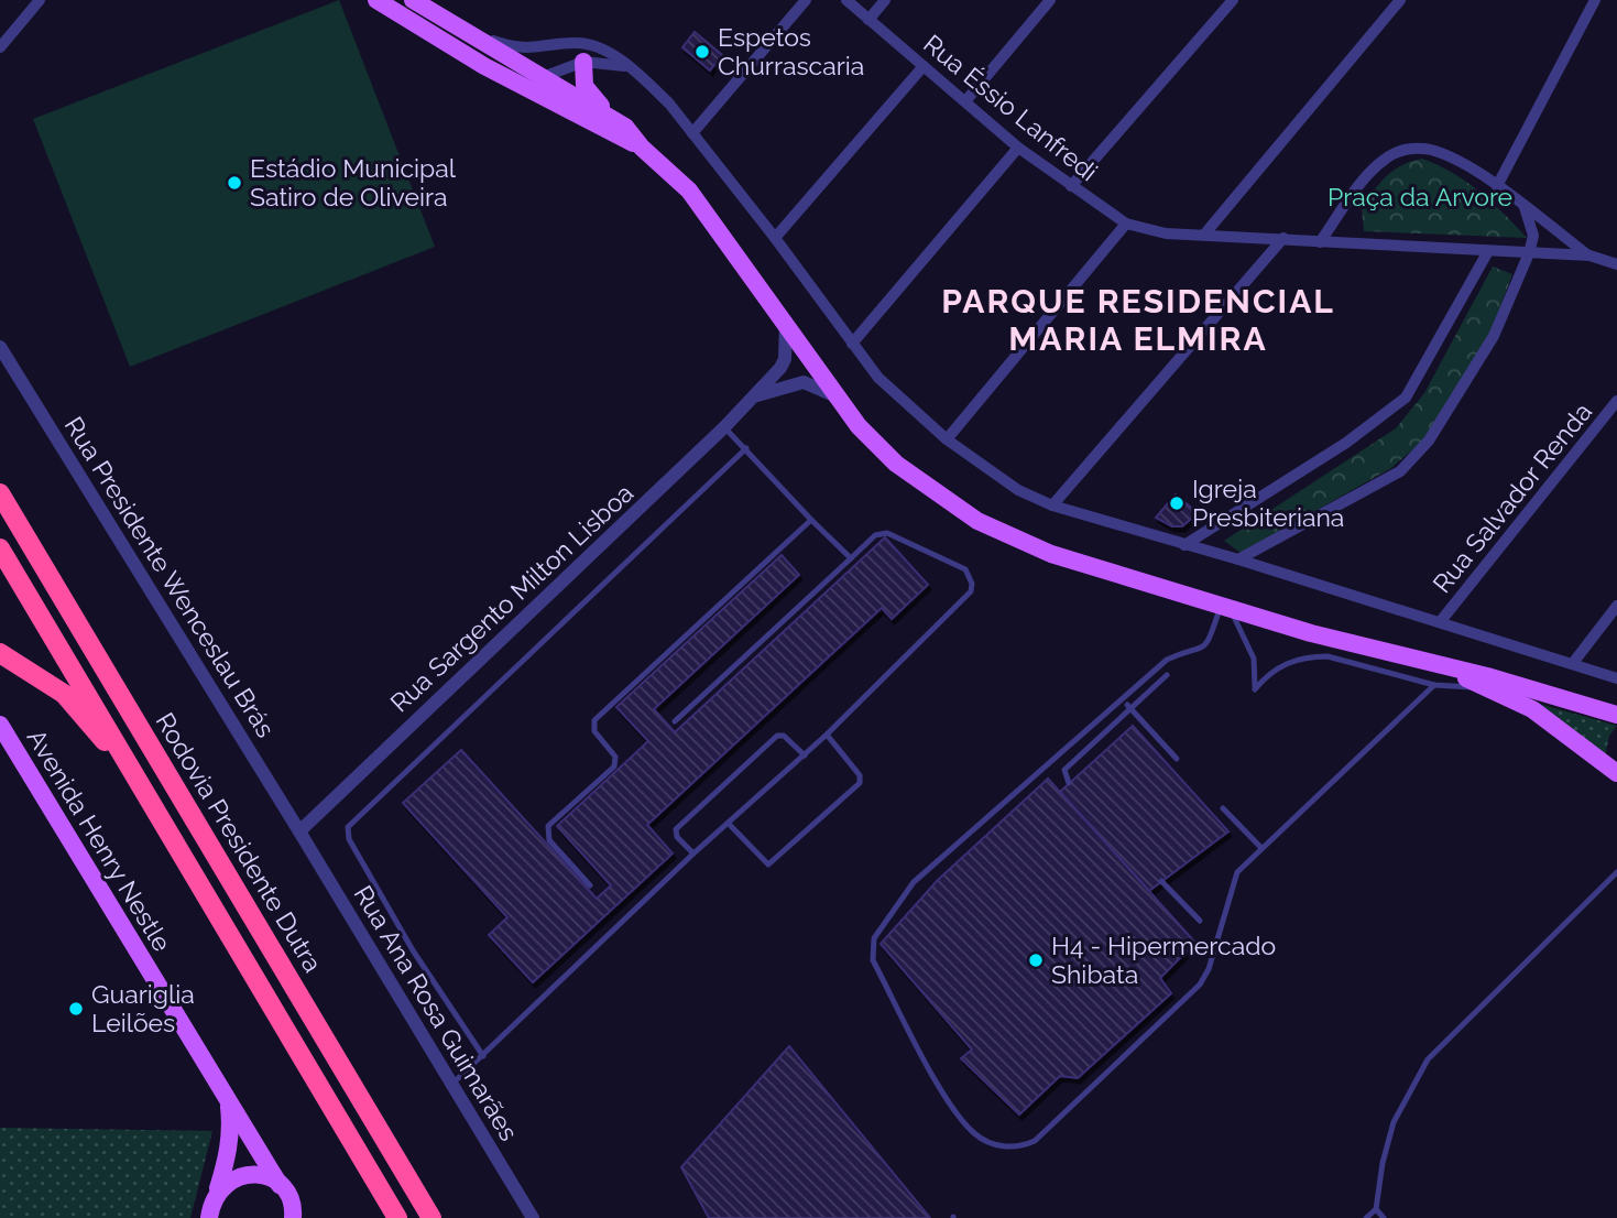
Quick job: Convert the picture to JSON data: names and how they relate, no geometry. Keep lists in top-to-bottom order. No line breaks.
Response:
{"streets":{"highway":["Rodovia Presidente Dutra"],"main road":["Avenida Henry Nestle"],"street":["Rua Éssio Lanfredi","Rua Salvador Renda","Rua Presidente Wenceslau Brás","Rua Sargento Milton Lisboa","Rua Ana Rosa Guimarães"]},"crossings":[["Rua Presidente Wenceslau Brás","Rua Sargento Milton Lisboa"],["Rua Presidente Wenceslau Brás","Rua Ana Rosa Guimarães"],["Rua Sargento Milton Lisboa","Rua Ana Rosa Guimarães"]],"districts":["PARQUE RESIDENCIAL MARIA ELMIRA"],"parks":["Praça da Arvore"],"places":["Espetos Churrascaria","Estádio Municipal Satiro de Oliveira","Igreja Presbiteriana","H4 - Hipermercado Shibata","Guariglia Leilões"]}
